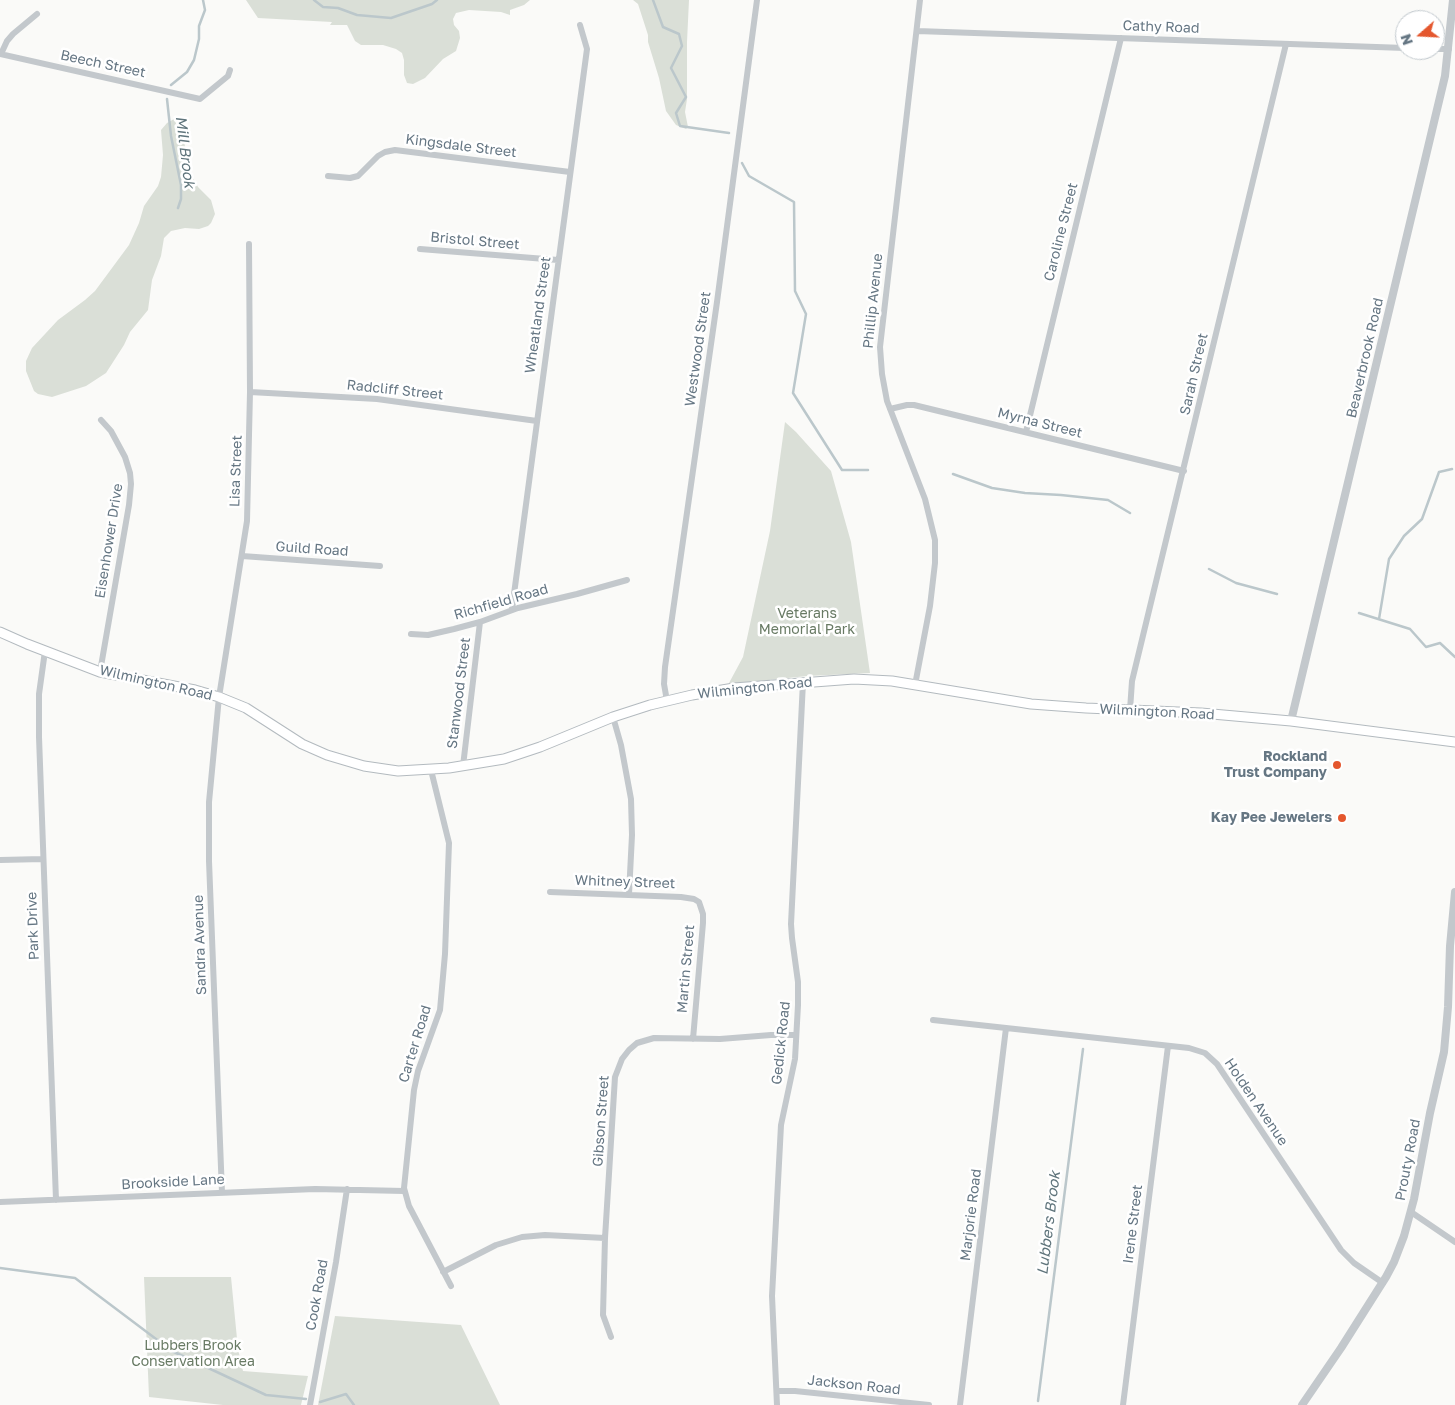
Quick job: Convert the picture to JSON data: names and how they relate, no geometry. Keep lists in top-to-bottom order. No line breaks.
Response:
{"streets":{"main road":["Wilmington Road"],"street":["Cathy Road","Beech Street","Kingsdale Street","Caroline Street","Bristol Street","Phillip Avenue","Wheatland Street","Westwood Street","Beaverbrook Road","Sarah Street","Radcliff Street","Myrna Street","Lisa Street","Eisenhower Drive","Guild Road","Richfield Road","Stanwood Street","Whitney Street","Park Drive","Sandra Avenue","Martin Street","Gedick Road","Carter Road","Holden Avenue","Gibson Street","Prouty Road","Brookside Lane","Marjorie Road","Irene Street","Cook Road","Jackson Road"]},"crossings":[["Cathy Road","Caroline Street"],["Cathy Road","Phillip Avenue"],["Cathy Road","Sarah Street"],["Kingsdale Street","Wheatland Street"],["Caroline Street","Myrna Street"],["Bristol Street","Wheatland Street"],["Phillip Avenue","Myrna Street"],["Phillip Avenue","Wilmington Road"],["Wheatland Street","Radcliff Street"],["Wheatland Street","Richfield Road"],["Westwood Street","Wilmington Road"],["Beaverbrook Road","Wilmington Road"],["Sarah Street","Myrna Street"],["Sarah Street","Wilmington Road"],["Radcliff Street","Lisa Street"],["Lisa Street","Guild Road"],["Lisa Street","Wilmington Road"],["Lisa Street","Sandra Avenue"],["Eisenhower Drive","Wilmington Road"],["Richfield Road","Stanwood Street"],["Wilmington Road","Stanwood Street"],["Wilmington Road","Park Drive"],["Wilmington Road","Sandra Avenue"],["Wilmington Road","Gedick Road"],["Wilmington Road","Carter Road"],["Whitney Street","Martin Street"],["Park Drive","Brookside Lane"],["Sandra Avenue","Brookside Lane"],["Martin Street","Gibson Street"],["Gedick Road","Gibson Street"],["Gedick Road","Jackson Road"],["Carter Road","Brookside Lane"],["Holden Avenue","Prouty Road"],["Holden Avenue","Marjorie Road"],["Holden Avenue","Irene Street"],["Brookside Lane","Cook Road"]],"water":["Mill Brook","Lubbers Brook"],"parks":["Veterans Memorial Park","Lubbers Brook Conservation Area"],"places":["Rockland Trust Company","Kay Pee Jewelers"],"north":"left"}
